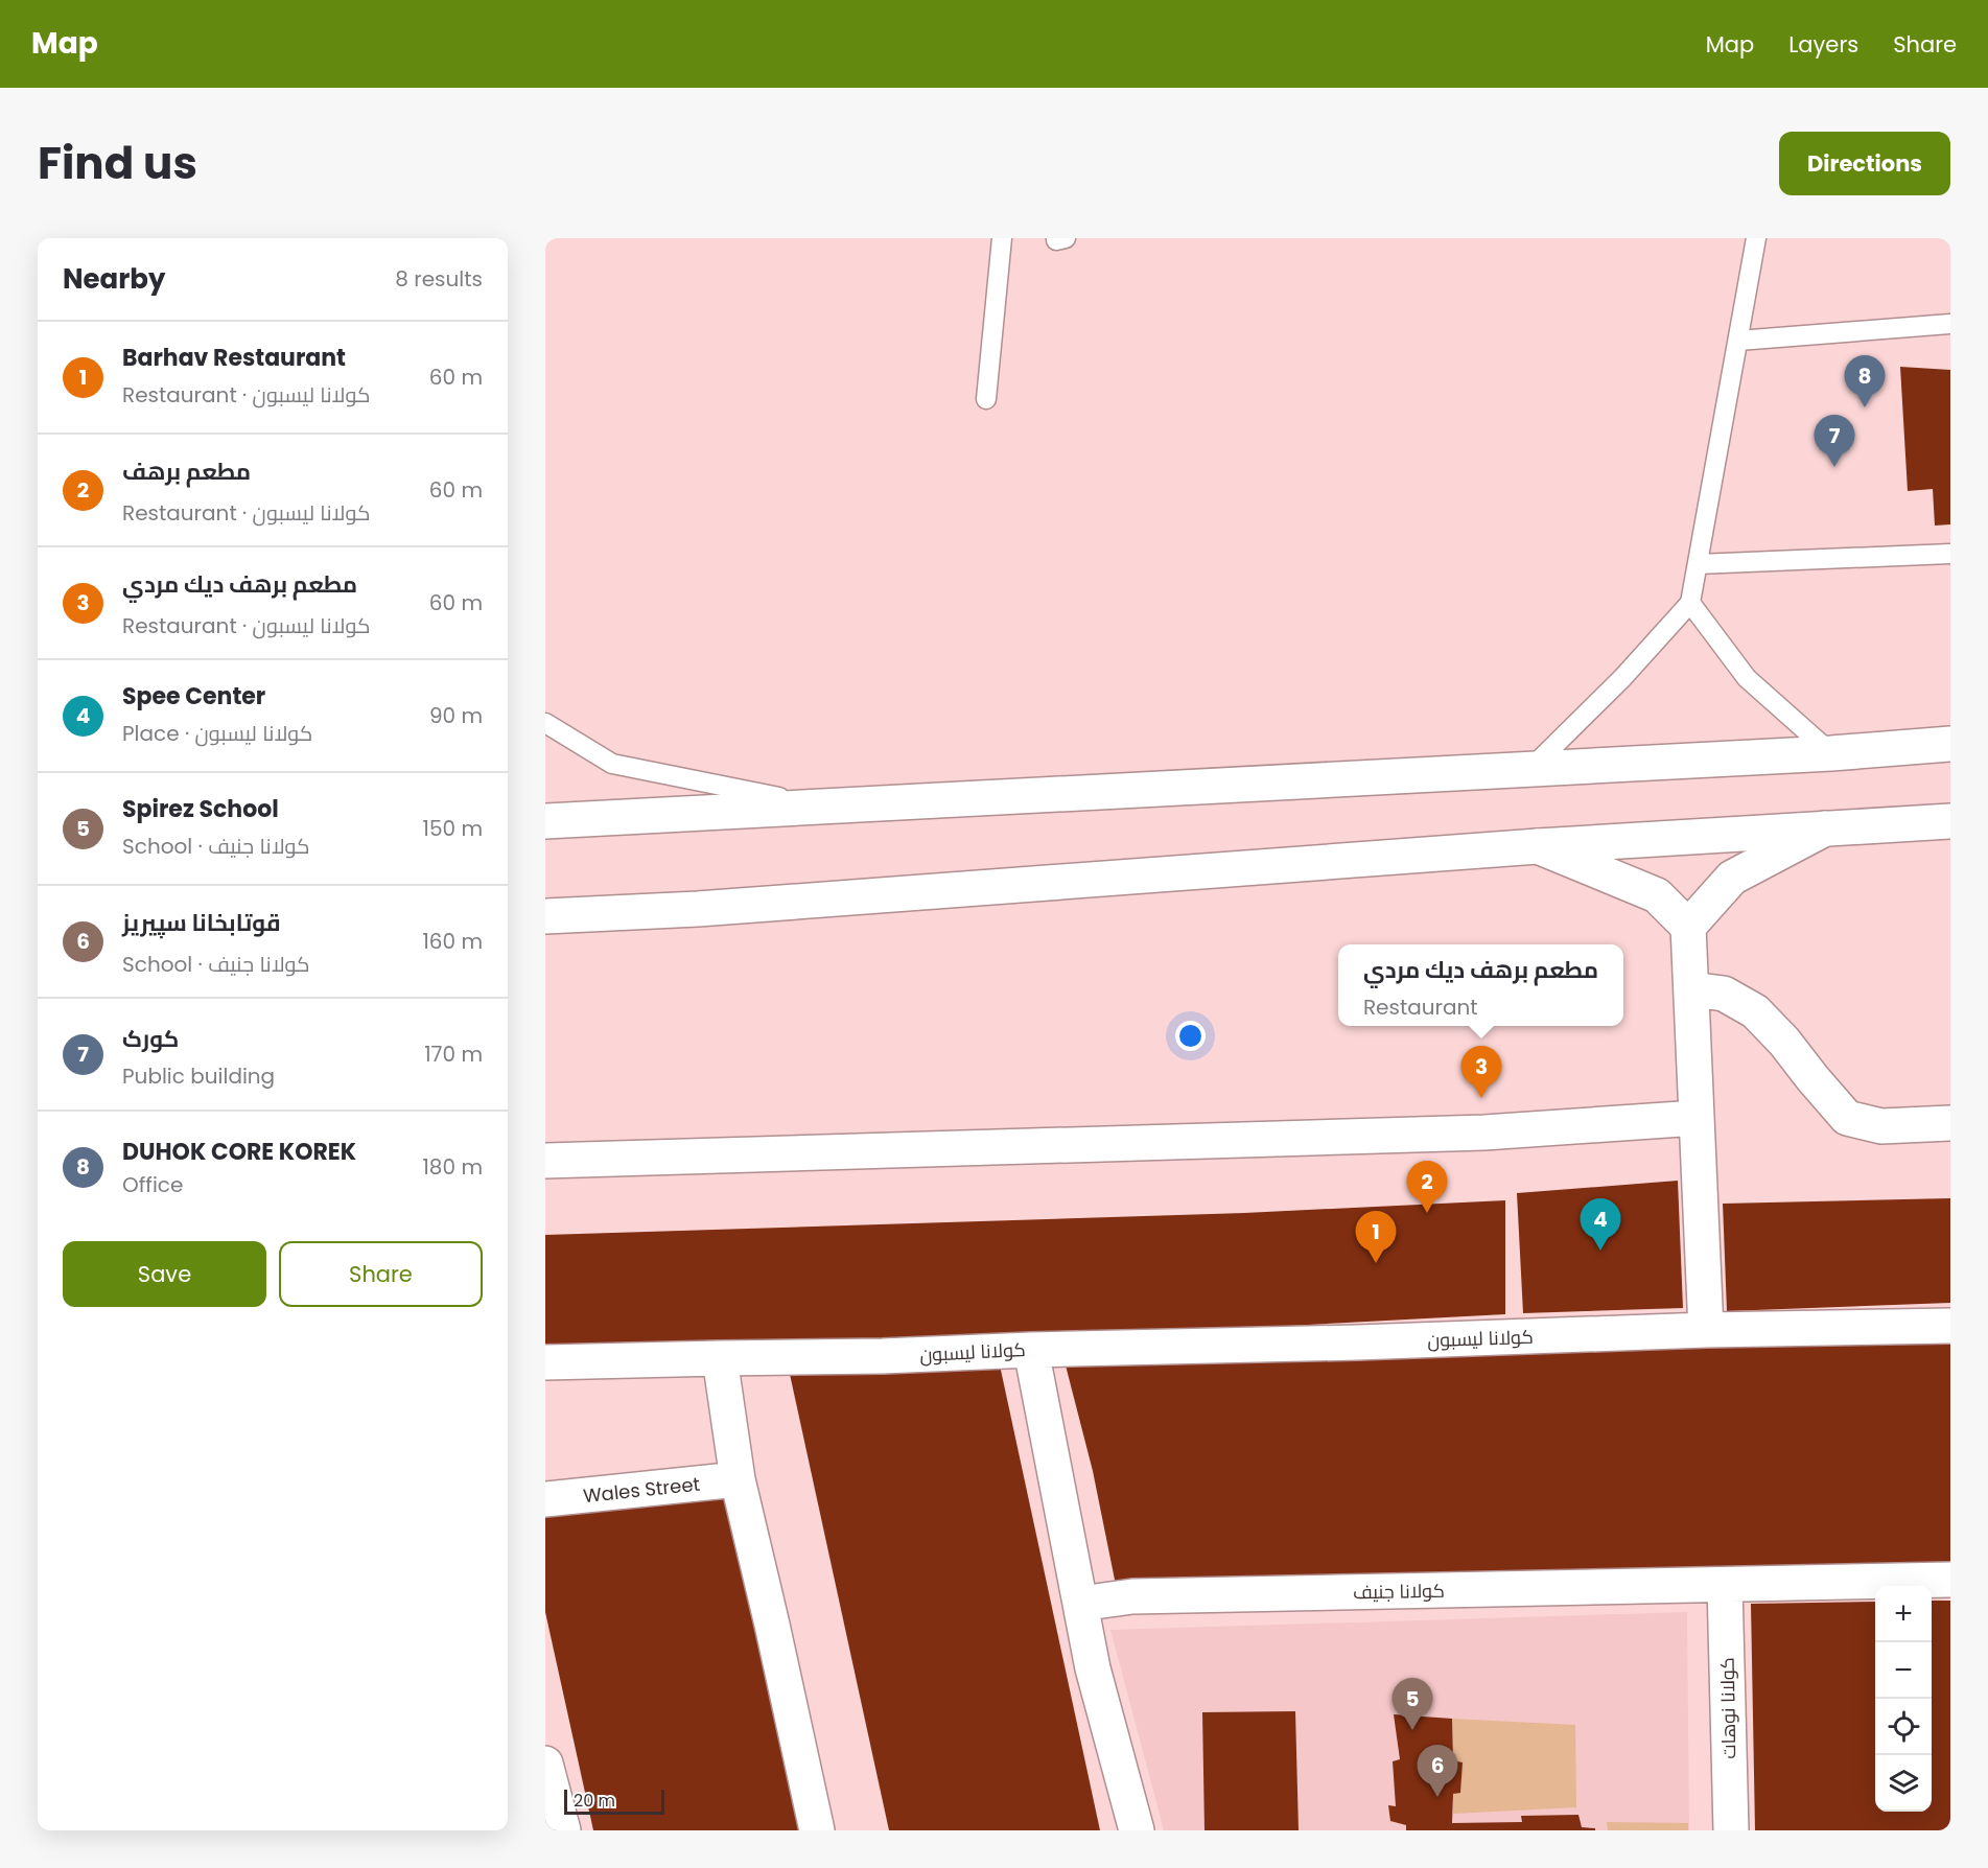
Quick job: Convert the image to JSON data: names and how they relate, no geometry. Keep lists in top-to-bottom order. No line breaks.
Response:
{"streets":{"main road":["كولانا ليسبون","Wales Street","كولانا جنيف","كولانا نوهات"]},"crossings":[["كولانا جنيف","كولانا نوهات"]],"scale_bar":"20 m","page":{"header":"Map","nav":["Map","Layers","Share"],"title":"Find us","buttons":["Directions",["Save","Share"]],"heading":["Nearby","8 results"],"list":[{"mark":"1","name":"Barhav Restaurant","note":"Restaurant · كولانا ليسبون","value":"60 m"},{"mark":"2","name":"مطعم برهف","note":"Restaurant · كولانا ليسبون","value":"60 m"},{"mark":"3","name":"مطعم برهف ديك مردي","note":"Restaurant · كولانا ليسبون","value":"60 m"},{"mark":"4","name":"Spee Center","note":"Place · كولانا ليسبون","value":"90 m"},{"mark":"5","name":"Spirez School","note":"School · كولانا جنيف","value":"150 m"},{"mark":"6","name":"قوتابخانا سپيريز","note":"School · كولانا جنيف","value":"160 m"},{"mark":"7","name":"کورک","note":"Public building","value":"170 m"},{"mark":"8","name":"DUHOK CORE KOREK","note":"Office","value":"180 m"}],"pins":["8","7","3","2","4","1","5","6"],"popup":["مطعم برهف ديك مردي","Restaurant"],"map_buttons":["+","−"],"scale":"20 m"}}
